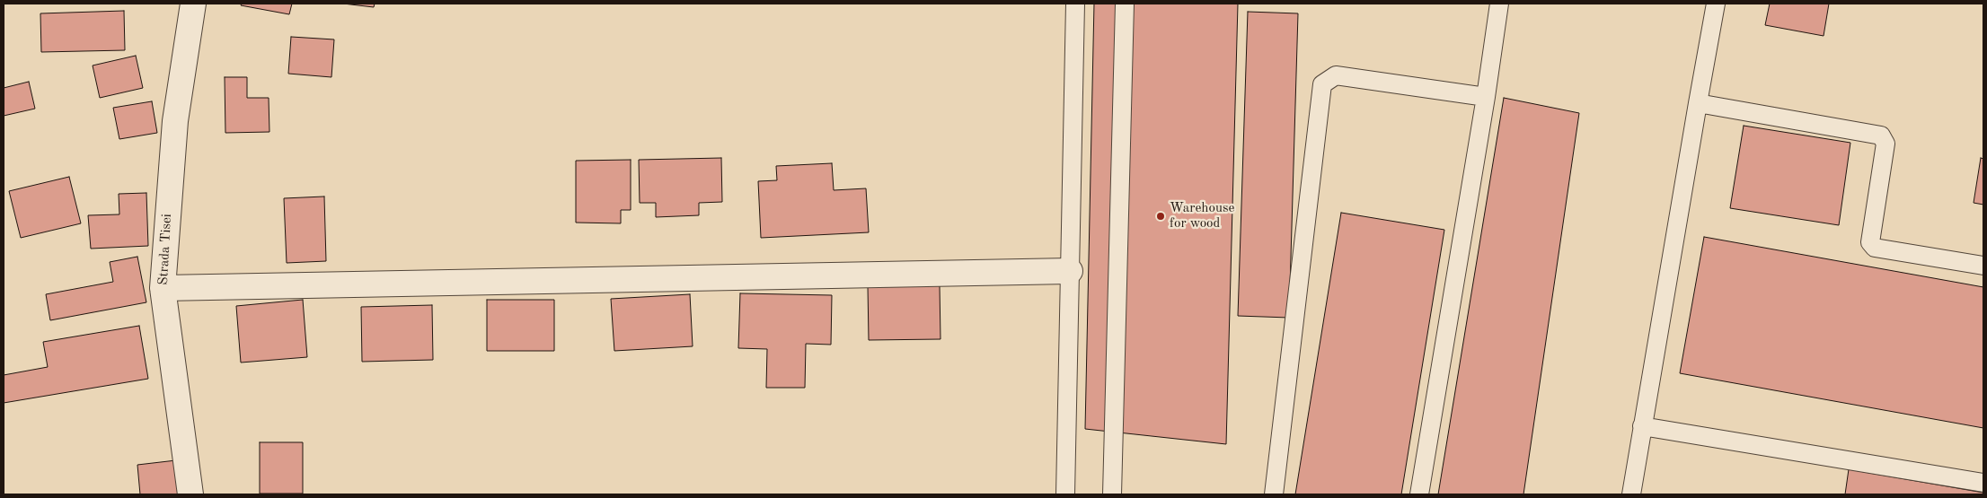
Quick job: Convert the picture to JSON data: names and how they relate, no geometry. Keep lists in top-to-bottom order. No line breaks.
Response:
{"streets":{"street":["Strada Tisei"]},"places":["Warehouse for wood"]}
